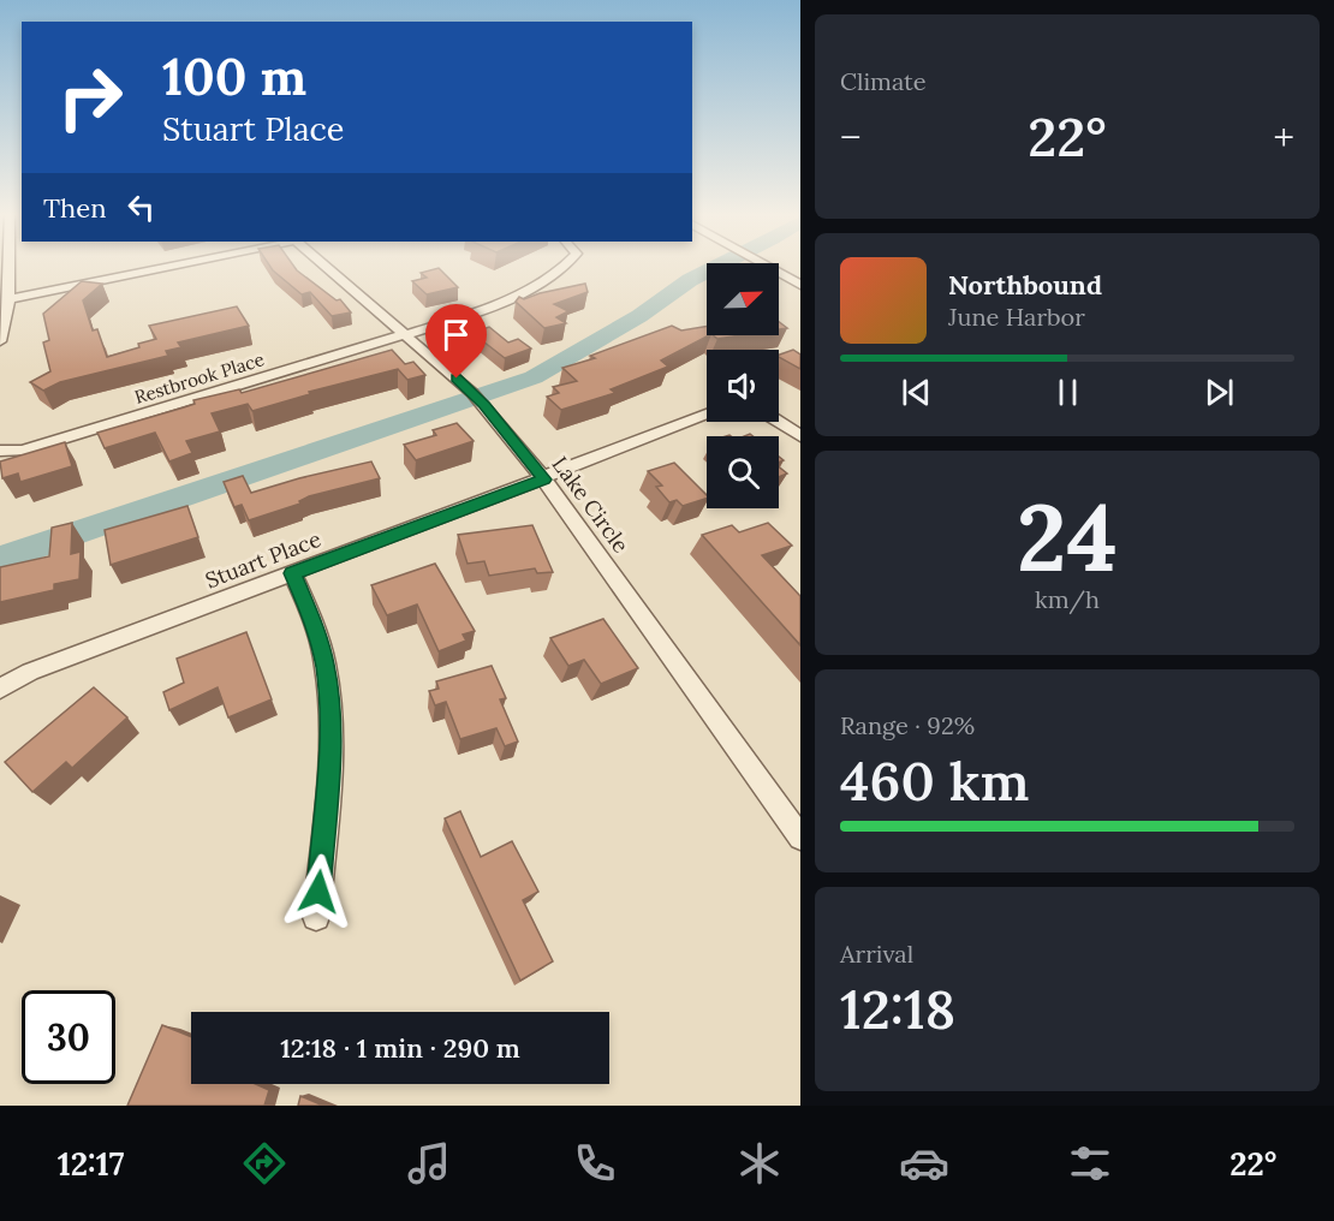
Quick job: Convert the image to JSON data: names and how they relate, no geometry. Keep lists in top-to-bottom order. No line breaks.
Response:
{"streets":{"street":["Restbrook Place","Lake Circle","Stuart Place"]},"crossings":[["Restbrook Place","Lake Circle"],["Lake Circle","Stuart Place"]],"north":"top right","page":{"tile":["Climate",["24","km/h"],["Range · 92%","460 km"],["Arrival","12:18"]],"turn":["100 m","Stuart Place"],"heat":["−","22°","+"],"then":"Then","song":["Northbound","June Harbor"],"limit":"30","trip":"12:18 · 1 min · 290 m","tabs":["12:17","22°"]}}
